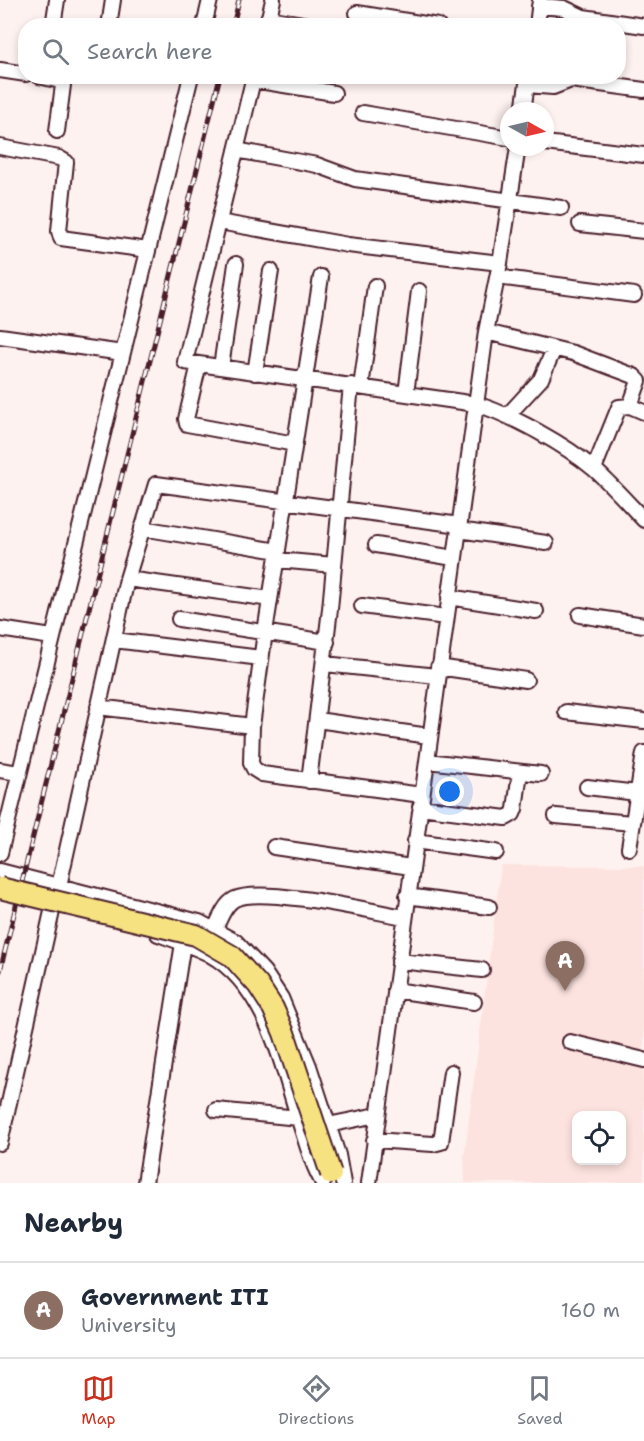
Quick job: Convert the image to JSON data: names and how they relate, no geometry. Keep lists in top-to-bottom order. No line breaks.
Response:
{"north":"right","page":{"search":"Search here","pins":"A","heading":"Nearby","list":[{"mark":"A","name":"Government ITI","note":"University","value":"160 m"}],"nav":["Map","Directions","Saved"]}}
